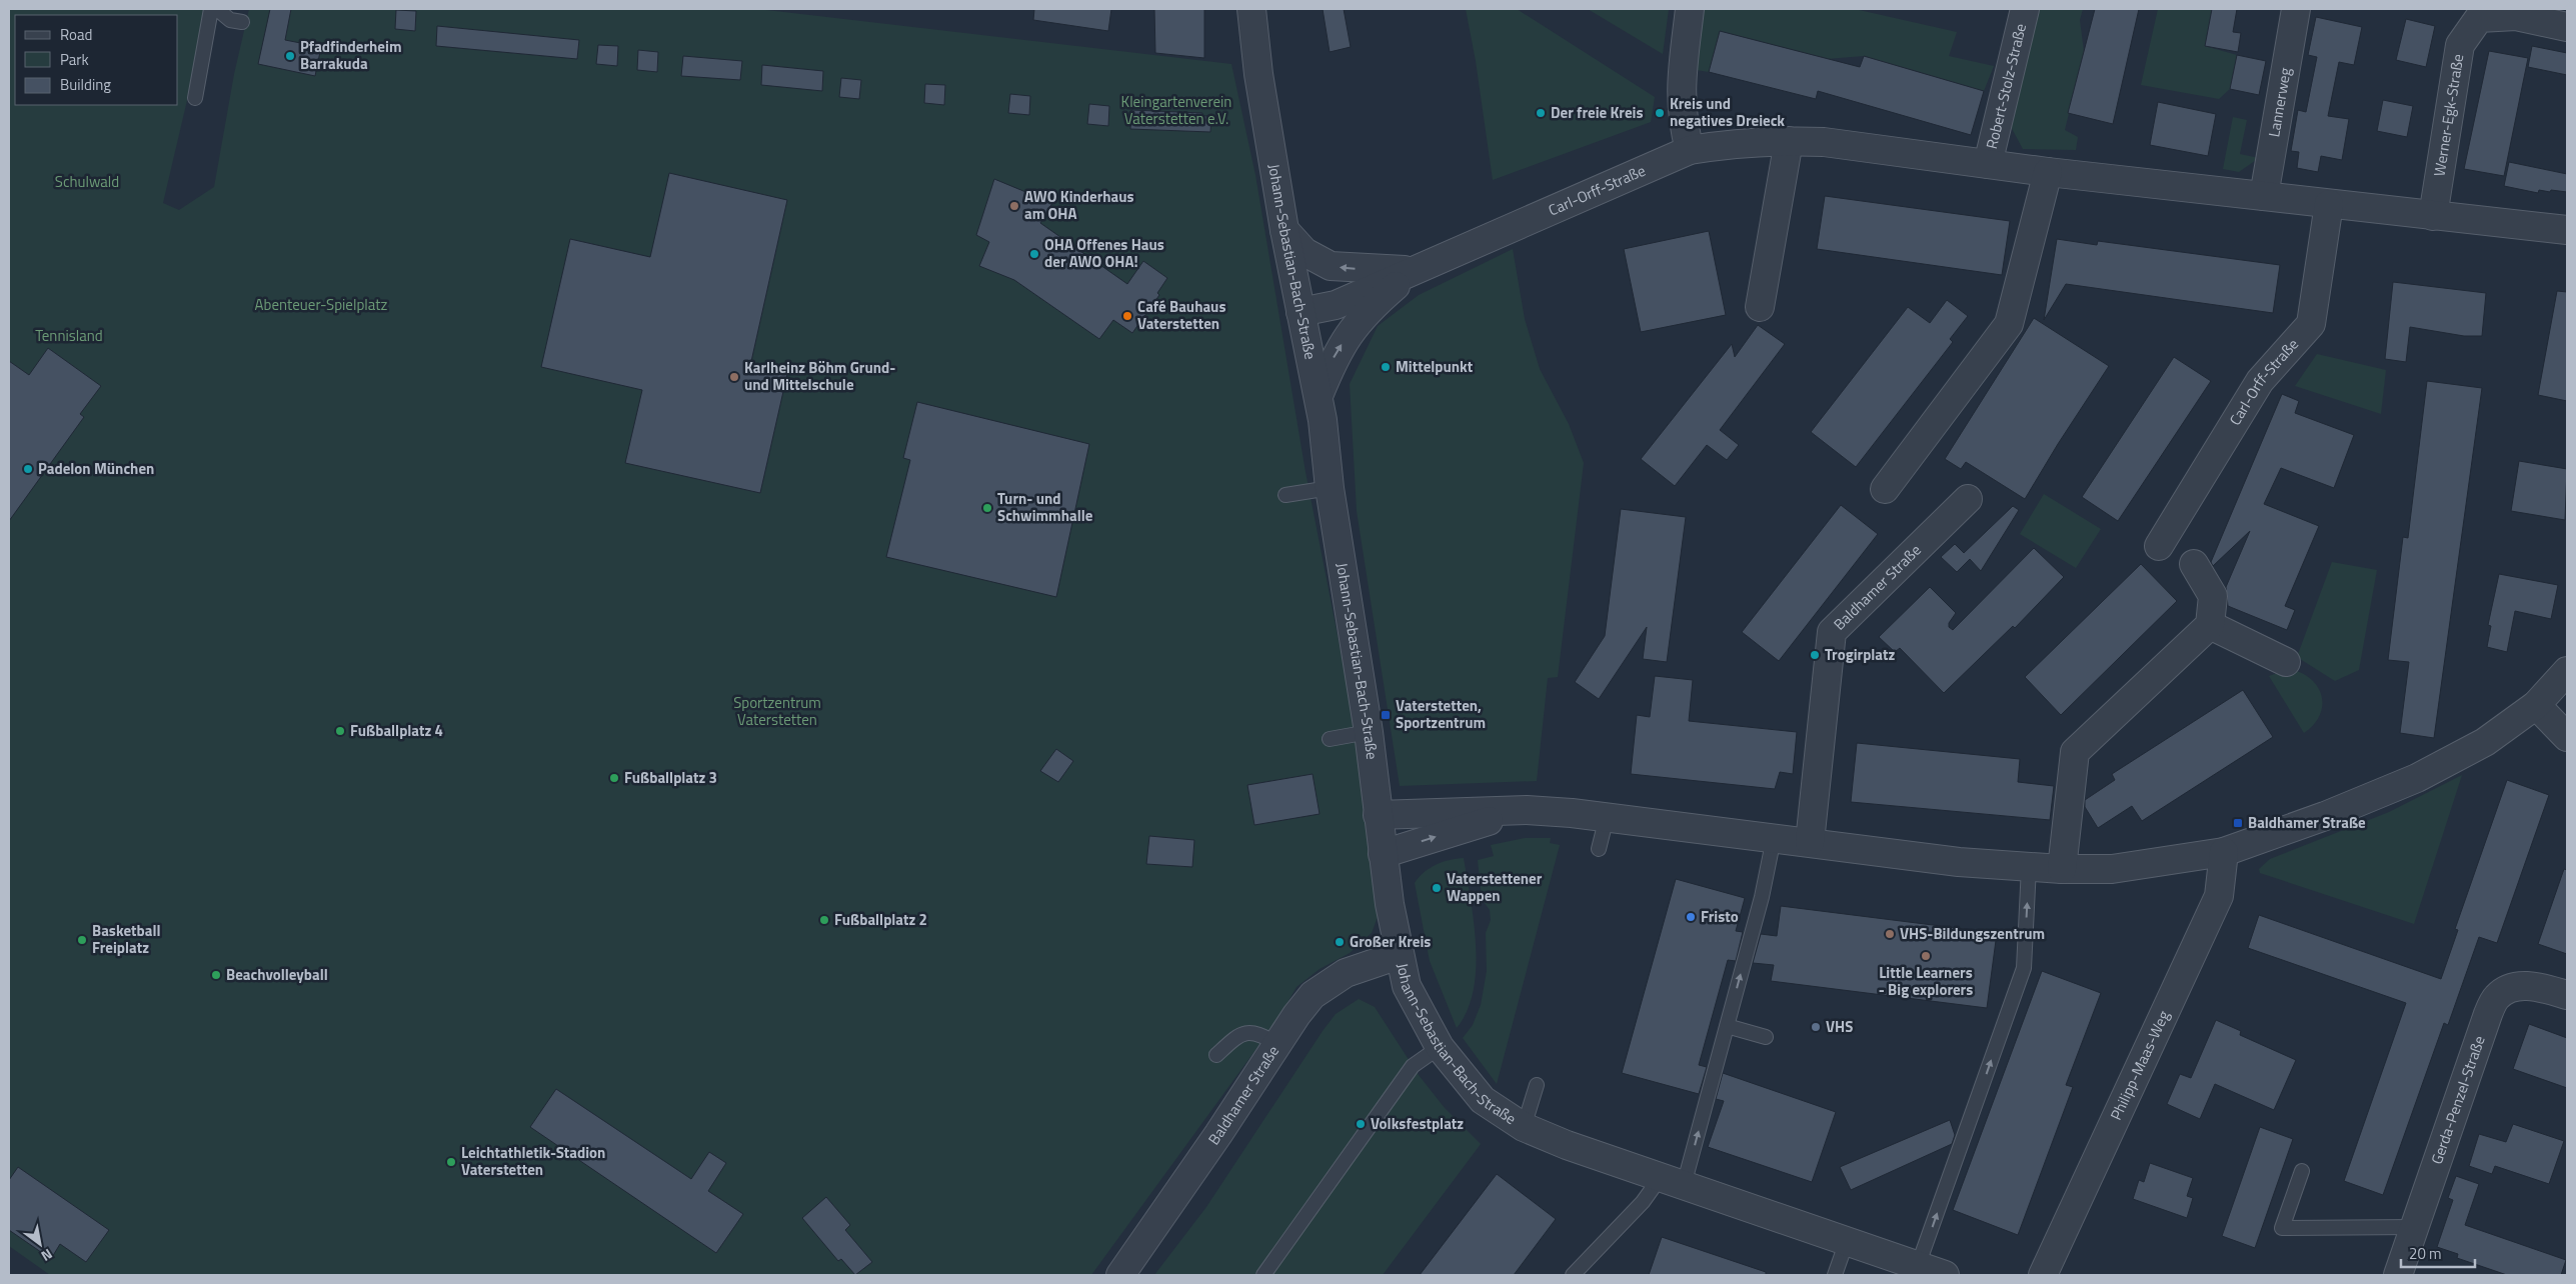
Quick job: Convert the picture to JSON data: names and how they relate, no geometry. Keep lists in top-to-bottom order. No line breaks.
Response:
{"streets":{"street":["Robert-Stolz-Straße","Lannerweg","Werner-Egk-Straße","Carl-Orff-Straße","Johann-Sebastian-Bach-Straße","Baldhamer Straße","Philipp-Maas-Weg","Gerda-Penzel-Straße"]},"crossings":[["Robert-Stolz-Straße","Carl-Orff-Straße"],["Lannerweg","Carl-Orff-Straße"],["Werner-Egk-Straße","Carl-Orff-Straße"],["Carl-Orff-Straße","Johann-Sebastian-Bach-Straße"],["Johann-Sebastian-Bach-Straße","Baldhamer Straße"]],"parks":["Kleingartenverein Vaterstetten e.V.","Schulwald","Abenteuer-Spielplatz","Tennisland","Sportzentrum Vaterstetten"],"places":{"other":["Pfadfinderheim Barrakuda","Der freie Kreis","Kreis und negatives Dreieck","AWO Kinderhaus am OHA","OHA Offenes Haus der AWO OHA!","Café Bauhaus Vaterstetten","Mittelpunkt","Karlheinz Böhm Grund- und Mittelschule","Padelon München","Turn- und Schwimmhalle","Trogirplatz","Fußballplatz 4","Fußballplatz 3","Vaterstettener Wappen","Fristo","Fußballplatz 2","VHS-Bildungszentrum","Basketball Freiplatz","Großer Kreis","Little Learners - Big explorers","Beachvolleyball","VHS","Volksfestplatz","Leichtathletik-Stadion Vaterstetten"],"transit":["Vaterstetten, Sportzentrum","Baldhamer Straße"]},"legend":["Road","Park","Building"],"scale_bar":"20 m","north":"bottom right"}
